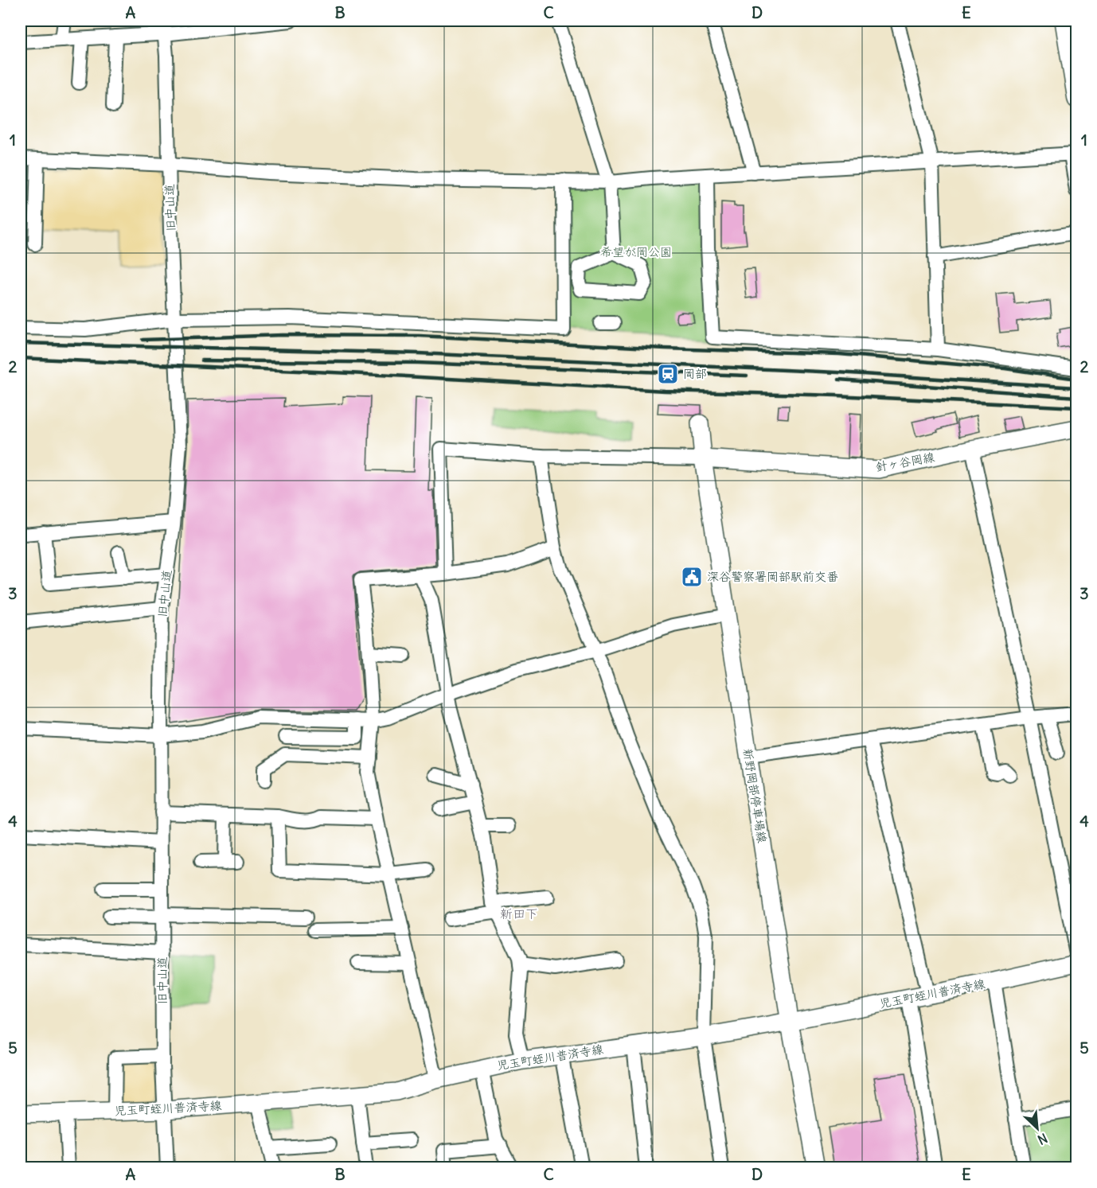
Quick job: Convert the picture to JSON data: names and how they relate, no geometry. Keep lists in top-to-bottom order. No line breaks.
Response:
{"streets":{"main road":["針ヶ谷岡線","新野岡部停車場線","児玉町蛭川普済寺線"],"street":["旧中山道"]},"crossings":[["旧中山道","児玉町蛭川普済寺線"],["針ヶ谷岡線","新野岡部停車場線"],["新野岡部停車場線","児玉町蛭川普済寺線"]],"districts":["新田下"],"parks":["希望が岡公園"],"places":{"station":["岡部"],"public building":["深谷警察署岡部駅前交番"]},"north":"bottom right","grid":{"columns":["A","B","C","D","E"],"rows":["1","2","3","4","5"]}}
